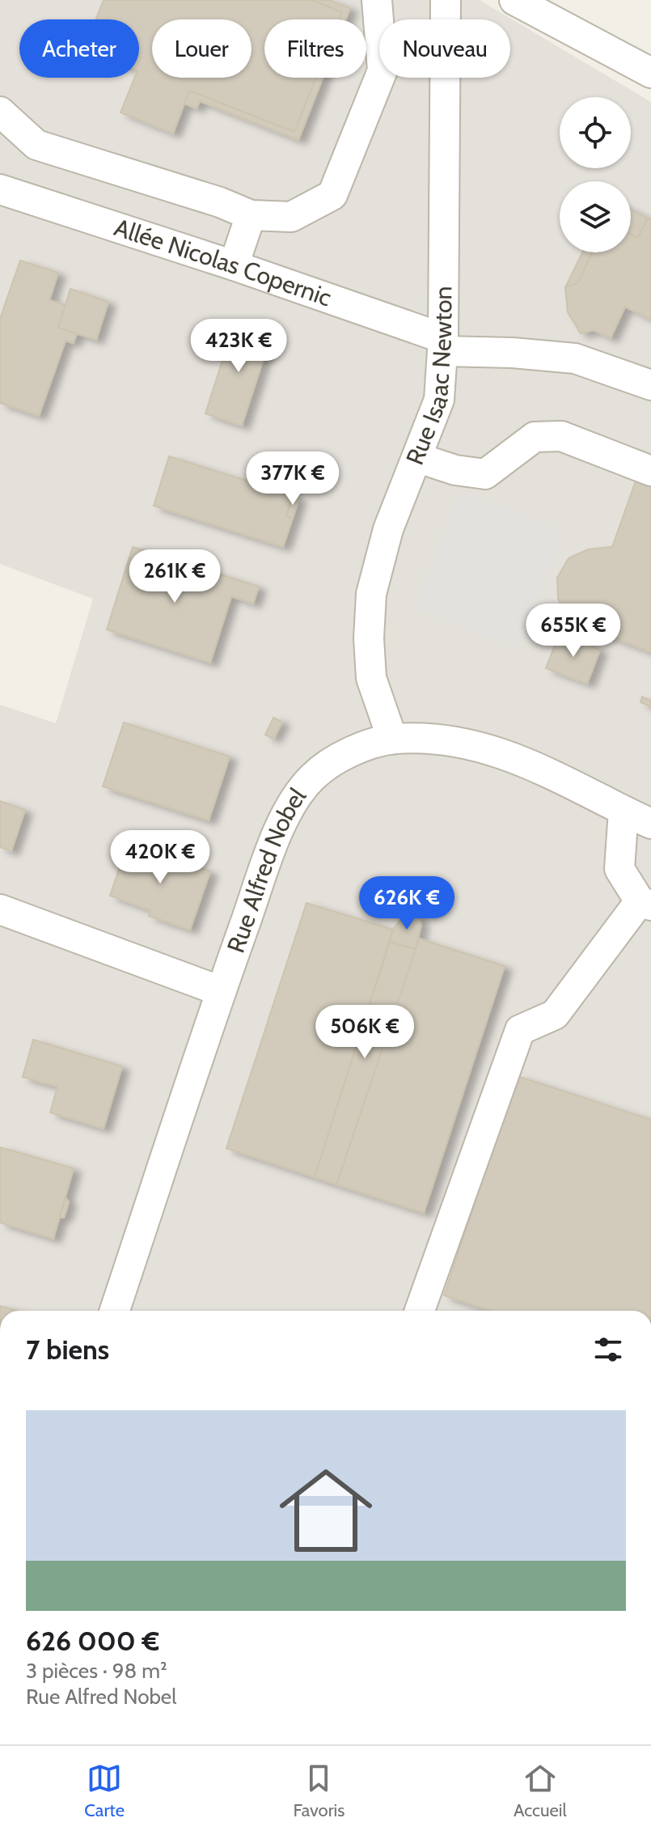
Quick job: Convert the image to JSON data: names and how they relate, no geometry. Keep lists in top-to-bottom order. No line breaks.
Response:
{"streets":{"street":["Allée Nicolas Copernic","Rue Isaac Newton","Rue Alfred Nobel"]},"crossings":[["Allée Nicolas Copernic","Rue Isaac Newton"],["Rue Isaac Newton","Rue Alfred Nobel"]],"page":{"chip":["Acheter","Louer","Filtres","Nouveau"],"price":["423K €","377K €","261K €","655K €","420K €","626K €","506K €"],"heading":"7 biens","list":[{"name":"626 000 €","note":"3 pièces · 98 m² · Rue Alfred Nobel"}],"tabs":["Carte","Favoris","Accueil"]}}
